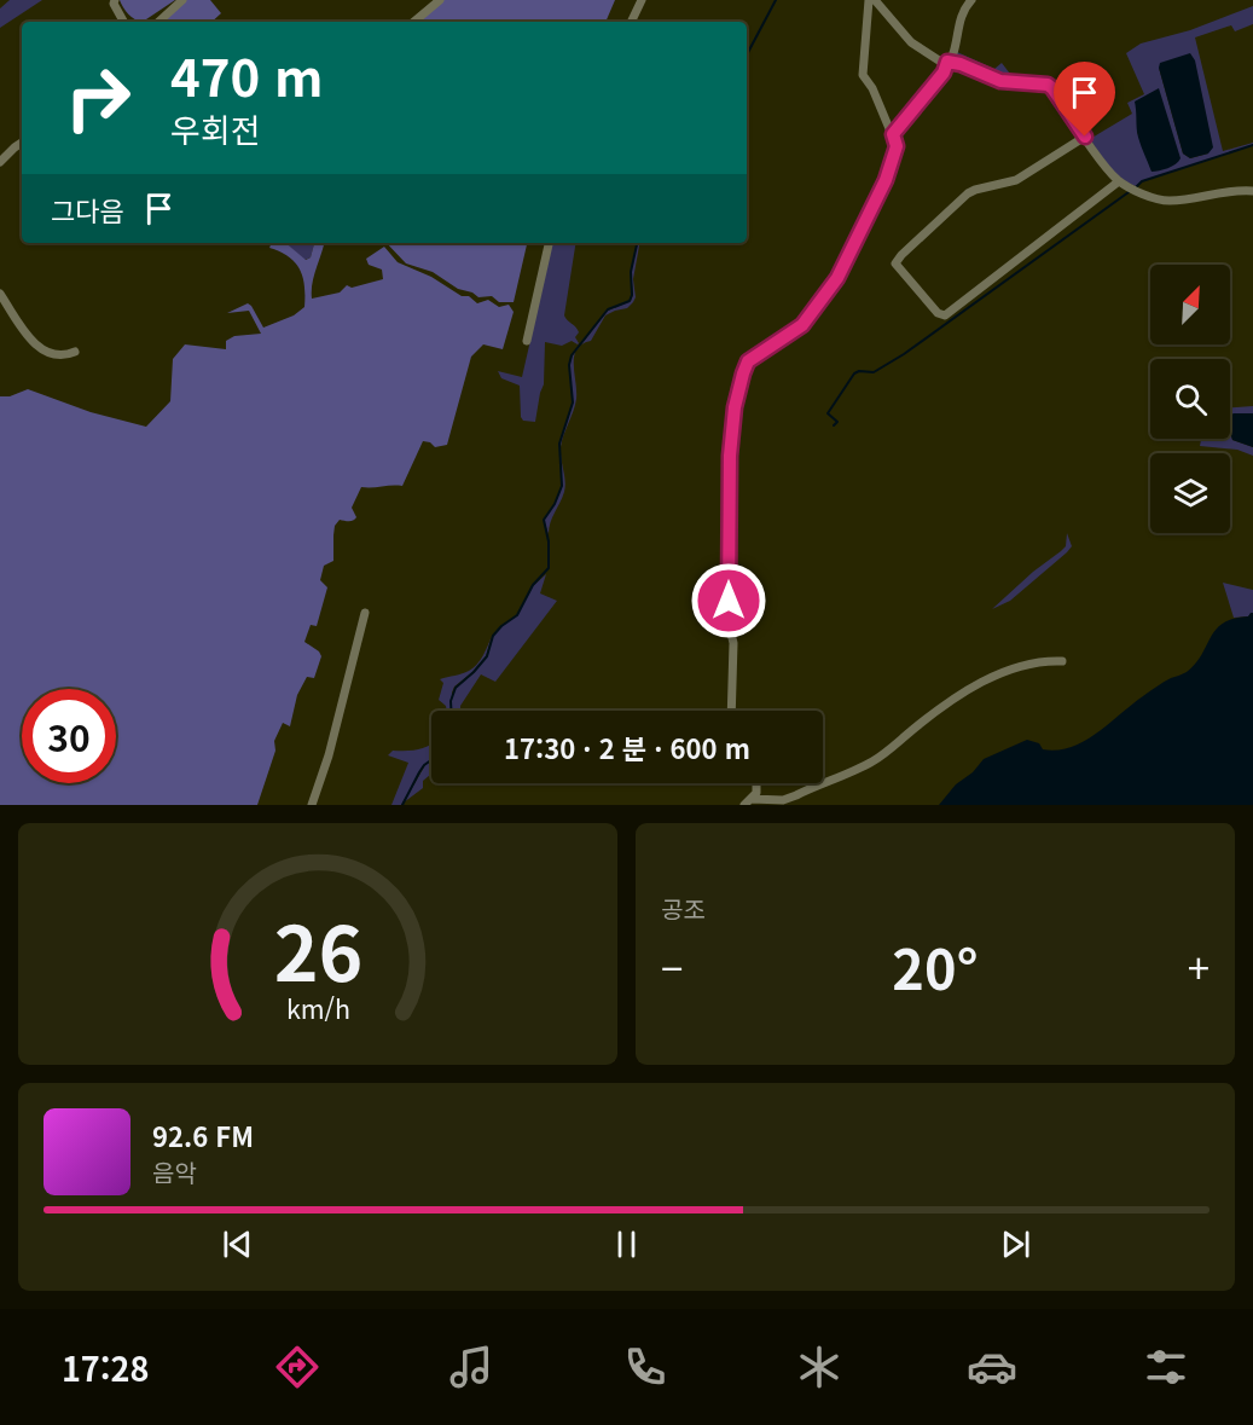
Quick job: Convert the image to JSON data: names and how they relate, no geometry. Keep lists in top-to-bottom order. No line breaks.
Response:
{"north":"top right","page":{"turn":["470 m","우회전"],"then":"그다음","limit":"30","trip":"17:30 · 2 분 · 600 m","tile":"공조","heat":["−","20°","+"],"song":["92.6 FM","음악"],"tabs":"17:28","gauge":["26","km/h"]}}
